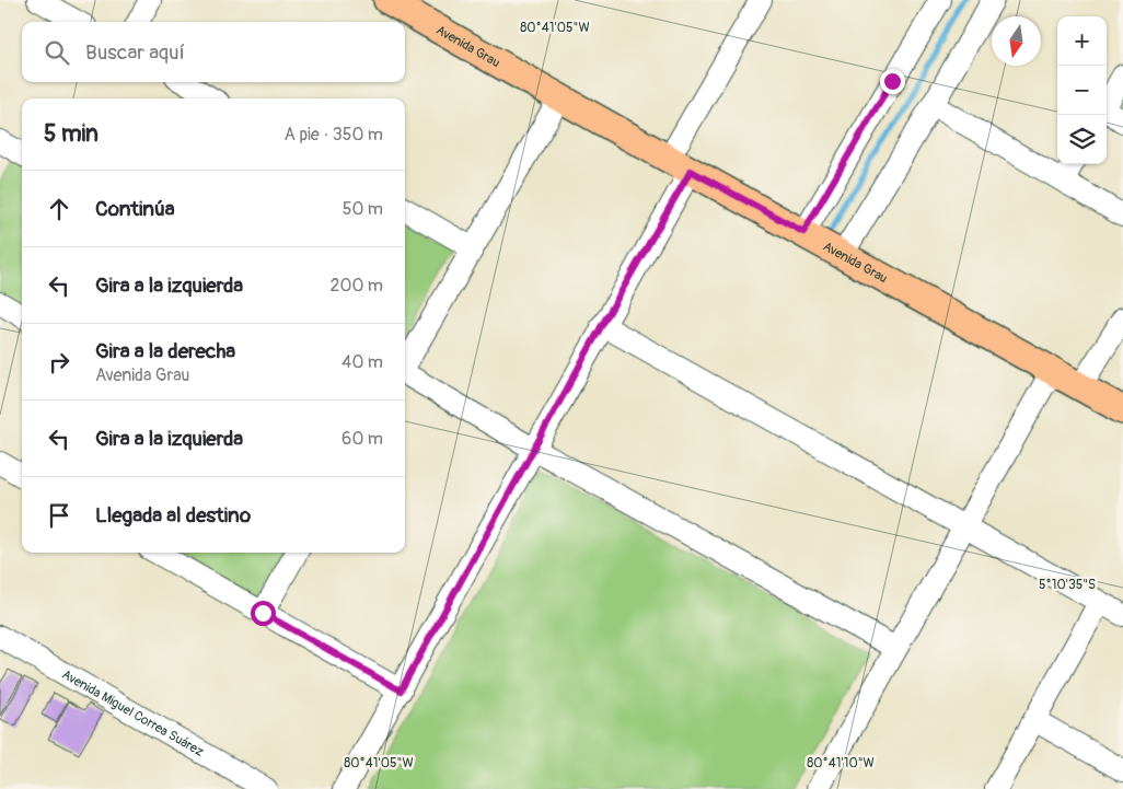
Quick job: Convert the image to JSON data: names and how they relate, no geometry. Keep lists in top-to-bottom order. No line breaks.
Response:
{"streets":{"main road":["Avenida Grau"],"street":["Avenida Miguel Correa Suárez"]},"north":"bottom","page":{"map_buttons":["+","−"],"search":"Buscar aquí","heading":["5 min","A pie · 350 m"],"list":[["Continúa","50 m"],["Gira a la izquierda","200 m"],["Gira a la derecha","Avenida Grau","40 m"],["Gira a la izquierda","60 m"],"Llegada al destino"]},"coordinates":["80°41'05\"W","5°10'35\"S","80°41'10\"W"]}
